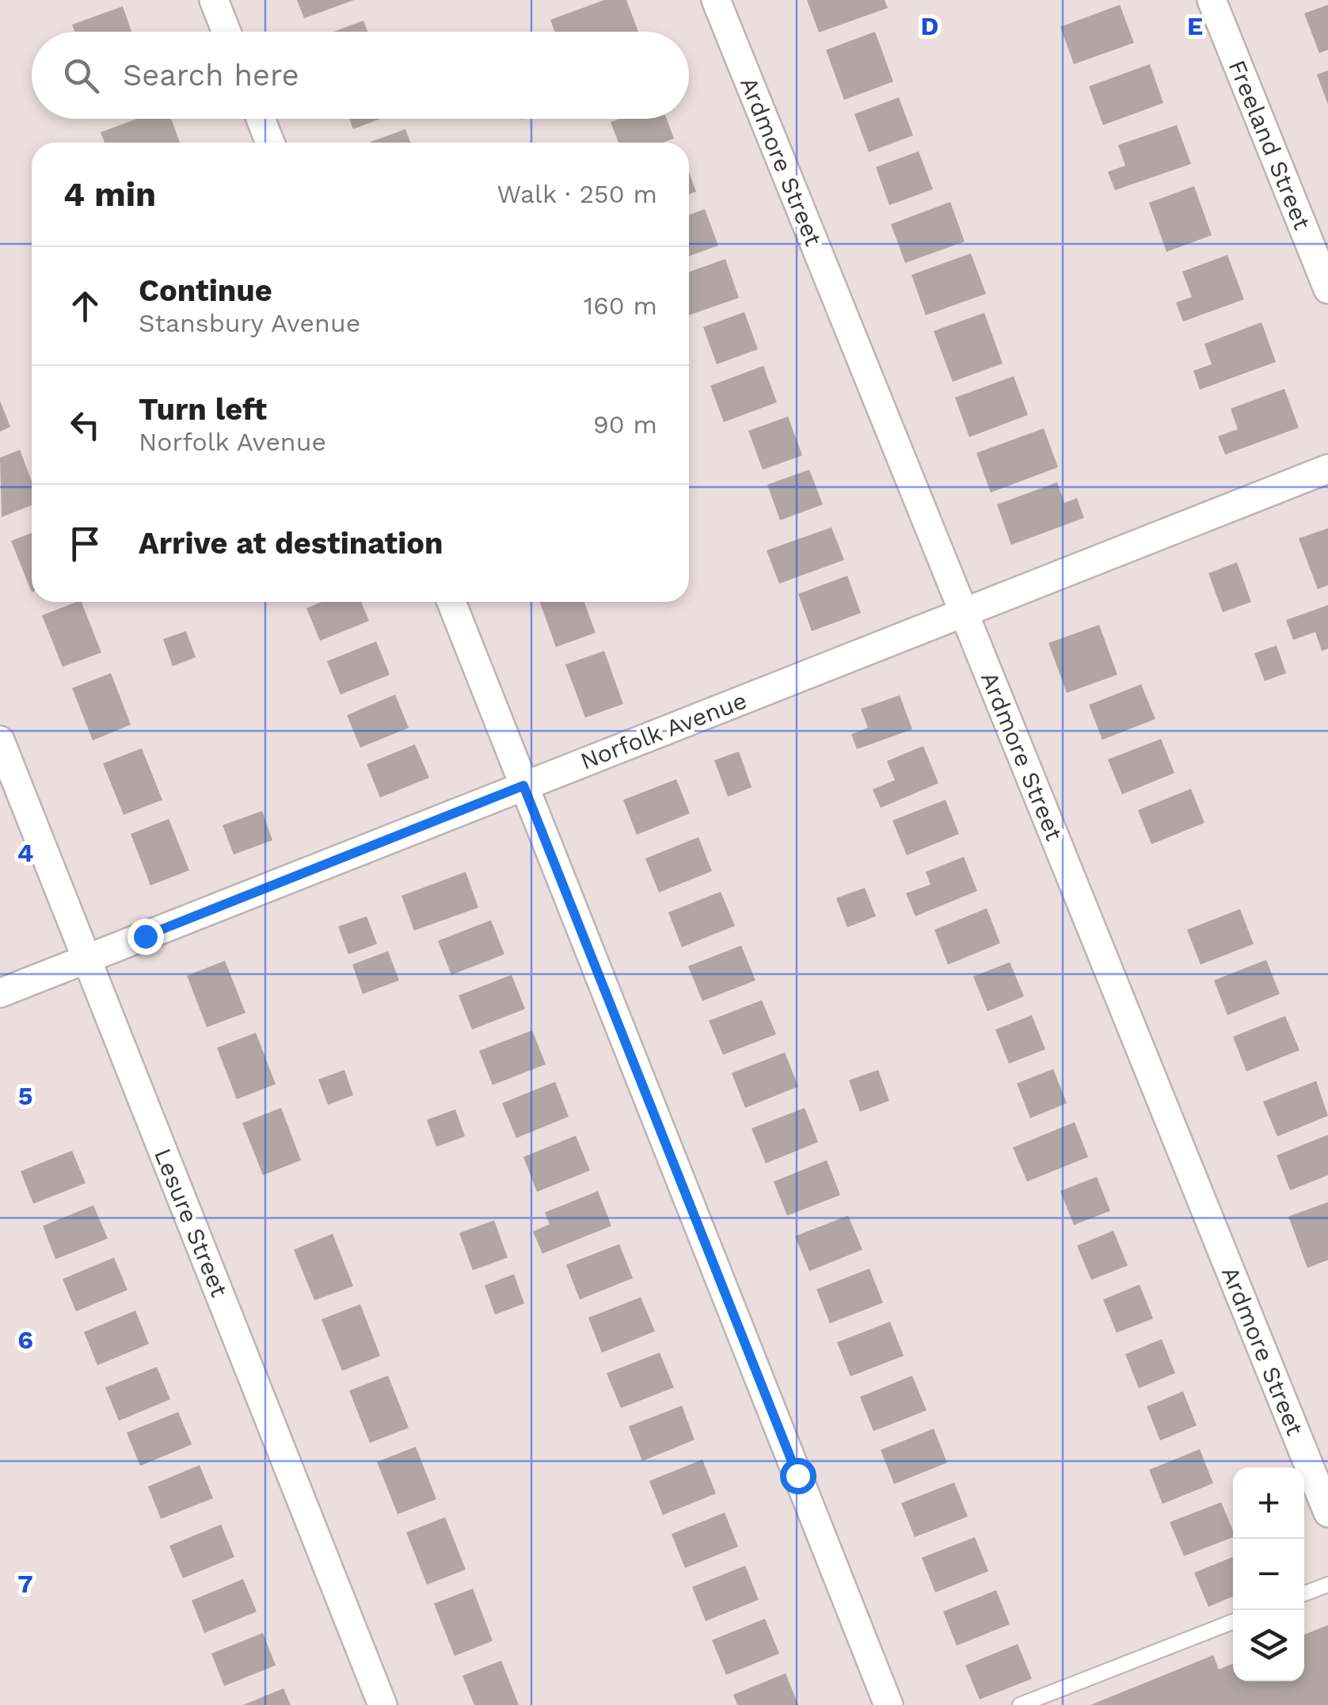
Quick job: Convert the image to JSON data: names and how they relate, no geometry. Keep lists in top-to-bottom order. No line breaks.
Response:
{"streets":{"street":["Freeland Street","Ardmore Street","Norfolk Avenue","Lesure Street"]},"crossings":[["Ardmore Street","Norfolk Avenue"],["Norfolk Avenue","Lesure Street"]],"page":{"search":"Search here","heading":["4 min","Walk · 250 m"],"list":[["Continue","Stansbury Avenue","160 m"],["Turn left","Norfolk Avenue","90 m"],"Arrive at destination"],"map_buttons":["+","−"]},"grid":{"columns":["D","E"],"rows":["4","5","6","7"]}}
